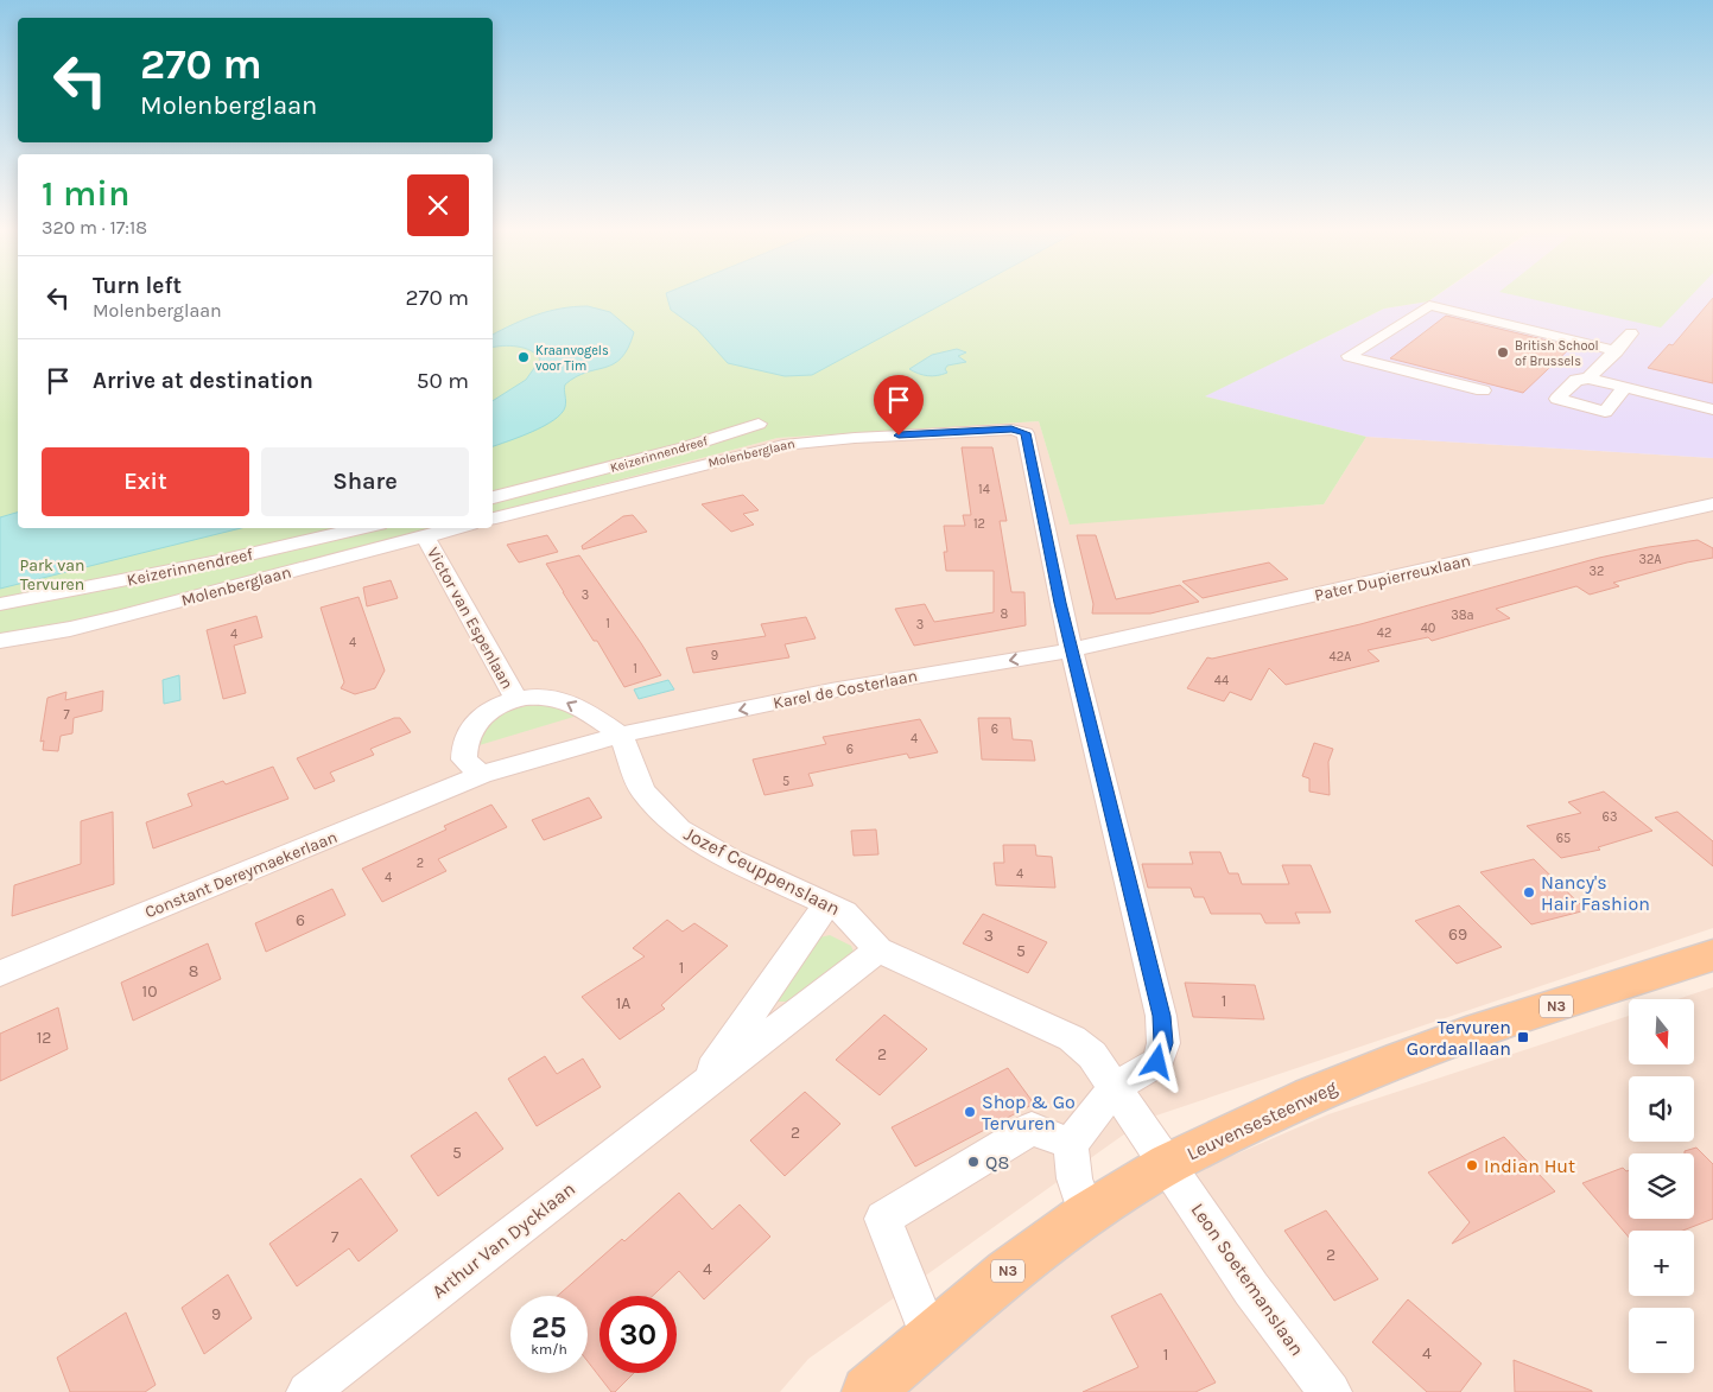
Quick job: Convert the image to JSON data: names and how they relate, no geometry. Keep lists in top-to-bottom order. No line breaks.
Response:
{"streets":{"main road":["N3","Leuvensesteenweg"],"street":["Molenberglaan","Keizerinnendreef","Pater Dupierreuxlaan","Victor van Espenlaan","Karel de Costerlaan","Jozef Ceuppenslaan","Constant Dereymaekerlaan","Arthur Van Dycklaan","Leon Soetemanslaan"]},"crossings":[["Molenberglaan","Pater Dupierreuxlaan"],["Molenberglaan","Victor van Espenlaan"],["Molenberglaan","Karel de Costerlaan"],["Pater Dupierreuxlaan","Karel de Costerlaan"],["Karel de Costerlaan","Jozef Ceuppenslaan"],["Karel de Costerlaan","Constant Dereymaekerlaan"],["Jozef Ceuppenslaan","Arthur Van Dycklaan"],["Jozef Ceuppenslaan","Leon Soetemanslaan"],["Leuvensesteenweg","Leon Soetemanslaan"]],"one_way":["Karel de Costerlaan"],"parks":["Park van Tervuren"],"places":{"other":["British School of Brussels","Kraanvogels voor Tim","Nancy's Hair Fashion","Shop & Go Tervuren","Q8","Indian Hut"],"transit":["Tervuren Gordaallaan"]},"house_numbers":["14","12","32A","32","3","8","38a","1","3","40","42","4","4","9","42A","1","44","7","6","4","6","5","63","65","2","4","4","6","69","3","5","1","8","10","1","1A","12","2","2","5","7","2","4","9","4","1"],"north":"bottom","page":{"turn":["270 m","Molenberglaan"],"heading":["1 min","320 m · 17:18"],"list":[{"name":"Turn left","note":"Molenberglaan","value":"270 m"},{"name":"Arrive at destination","value":"50 m"}],"buttons":["Exit","Share"],"map_buttons":["+","−"],"speed":"25 km/h","limit":"30"}}
